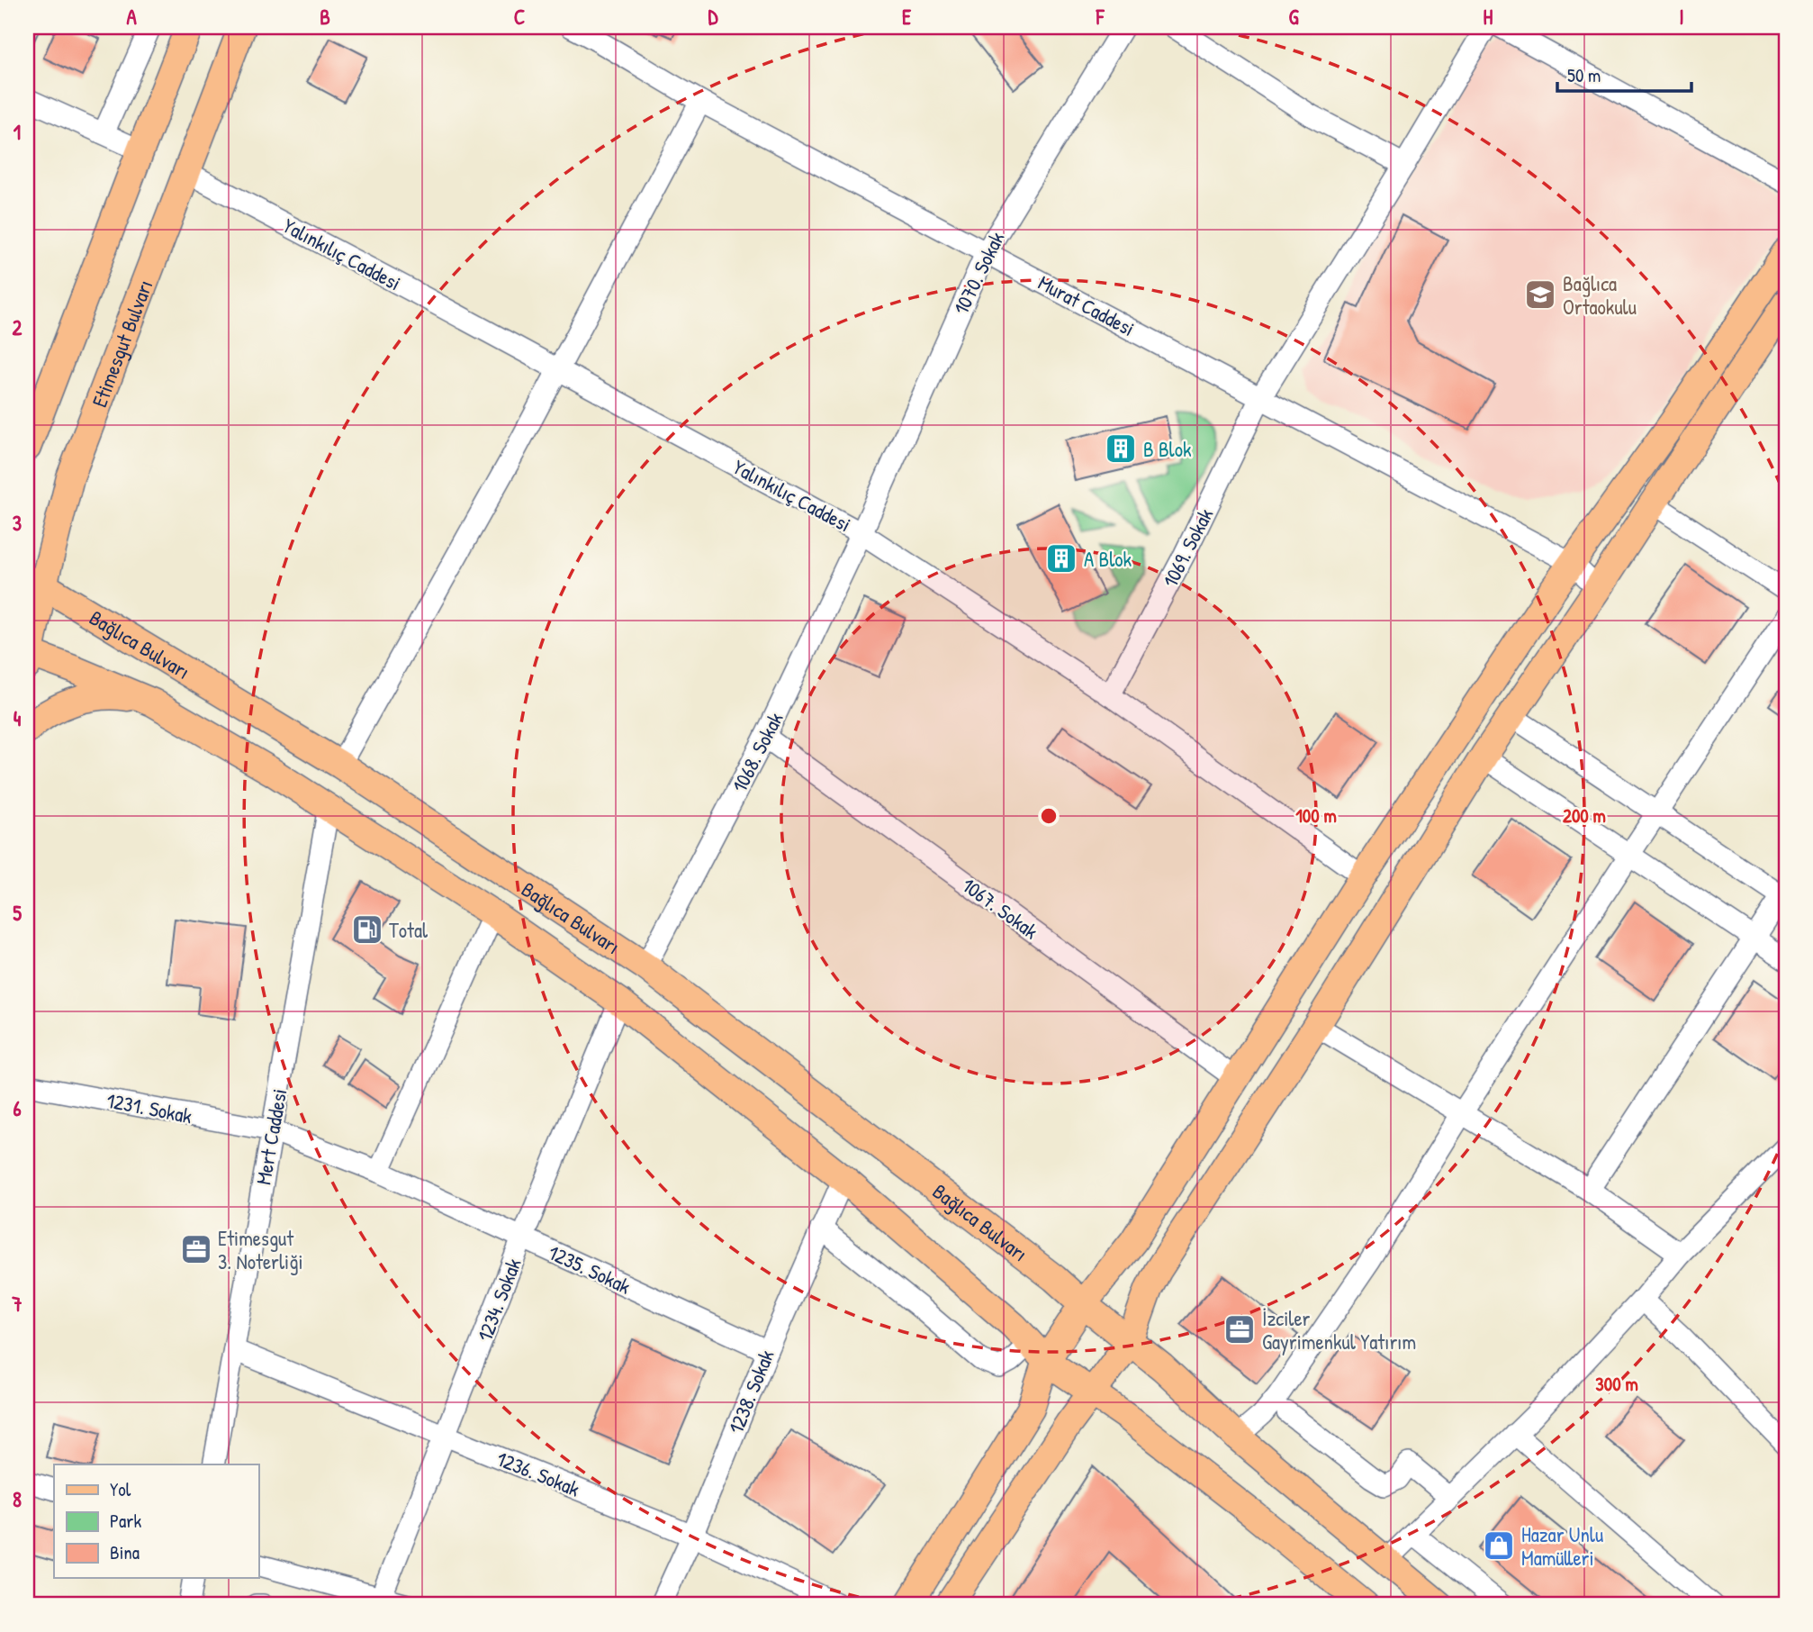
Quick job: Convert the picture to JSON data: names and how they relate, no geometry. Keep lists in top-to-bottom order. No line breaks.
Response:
{"streets":{"main road":["Etimesgut Bulvarı","Bağlıca Bulvarı"],"street":["Yalınkılıç Caddesi","1070. Sokak","Murat Caddesi","1069. Sokak","1068. Sokak","1067. Sokak","1231. Sokak","Mert Caddesi","1235. Sokak","1234. Sokak","1238. Sokak","1236. Sokak"]},"crossings":[["Yalınkılıç Caddesi","1070. Sokak"],["Yalınkılıç Caddesi","Etimesgut Bulvarı"],["Yalınkılıç Caddesi","1069. Sokak"],["Yalınkılıç Caddesi","1068. Sokak"],["1070. Sokak","Murat Caddesi"],["1070. Sokak","1068. Sokak"],["Murat Caddesi","1069. Sokak"],["Etimesgut Bulvarı","Bağlıca Bulvarı"],["Bağlıca Bulvarı","1068. Sokak"],["Bağlıca Bulvarı","Mert Caddesi"],["Bağlıca Bulvarı","1234. Sokak"],["Bağlıca Bulvarı","1238. Sokak"],["1068. Sokak","1067. Sokak"],["1231. Sokak","Mert Caddesi"],["1231. Sokak","1235. Sokak"],["Mert Caddesi","1235. Sokak"],["Mert Caddesi","1236. Sokak"],["1235. Sokak","1234. Sokak"],["1235. Sokak","1238. Sokak"],["1234. Sokak","1236. Sokak"],["1238. Sokak","1236. Sokak"]],"places":{"school or university":["Bağlıca Ortaokulu"],"building":["B Blok","A Blok"],"fuel station":["Total"],"office":["Etimesgut 3. Noterliği","İzciler Gayrimenkul Yatırım"],"shop":["Hazar Unlu Mamülleri"]},"legend":["Yol","Park","Bina"],"scale_bar":"50 m","grid":{"columns":["A","B","C","D","E","F","G","H","I"],"rows":["1","2","3","4","5","6","7","8"]},"rings":["100 m","200 m","300 m"]}
